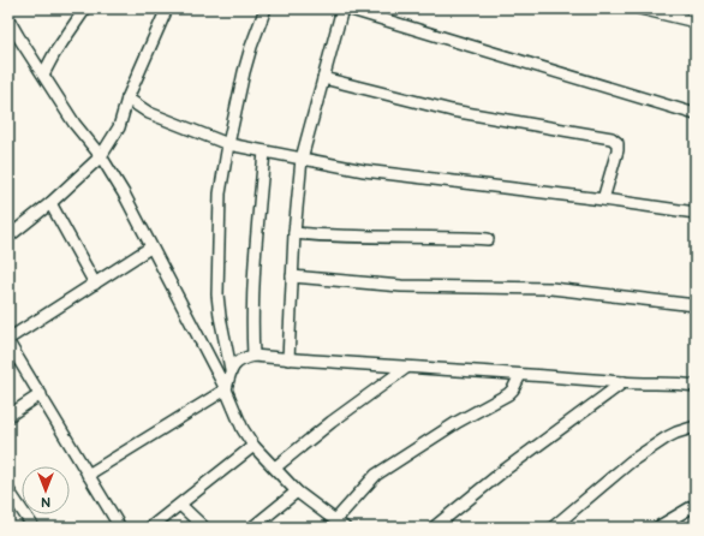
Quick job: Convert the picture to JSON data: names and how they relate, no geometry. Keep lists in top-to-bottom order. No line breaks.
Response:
{"north":"bottom"}
